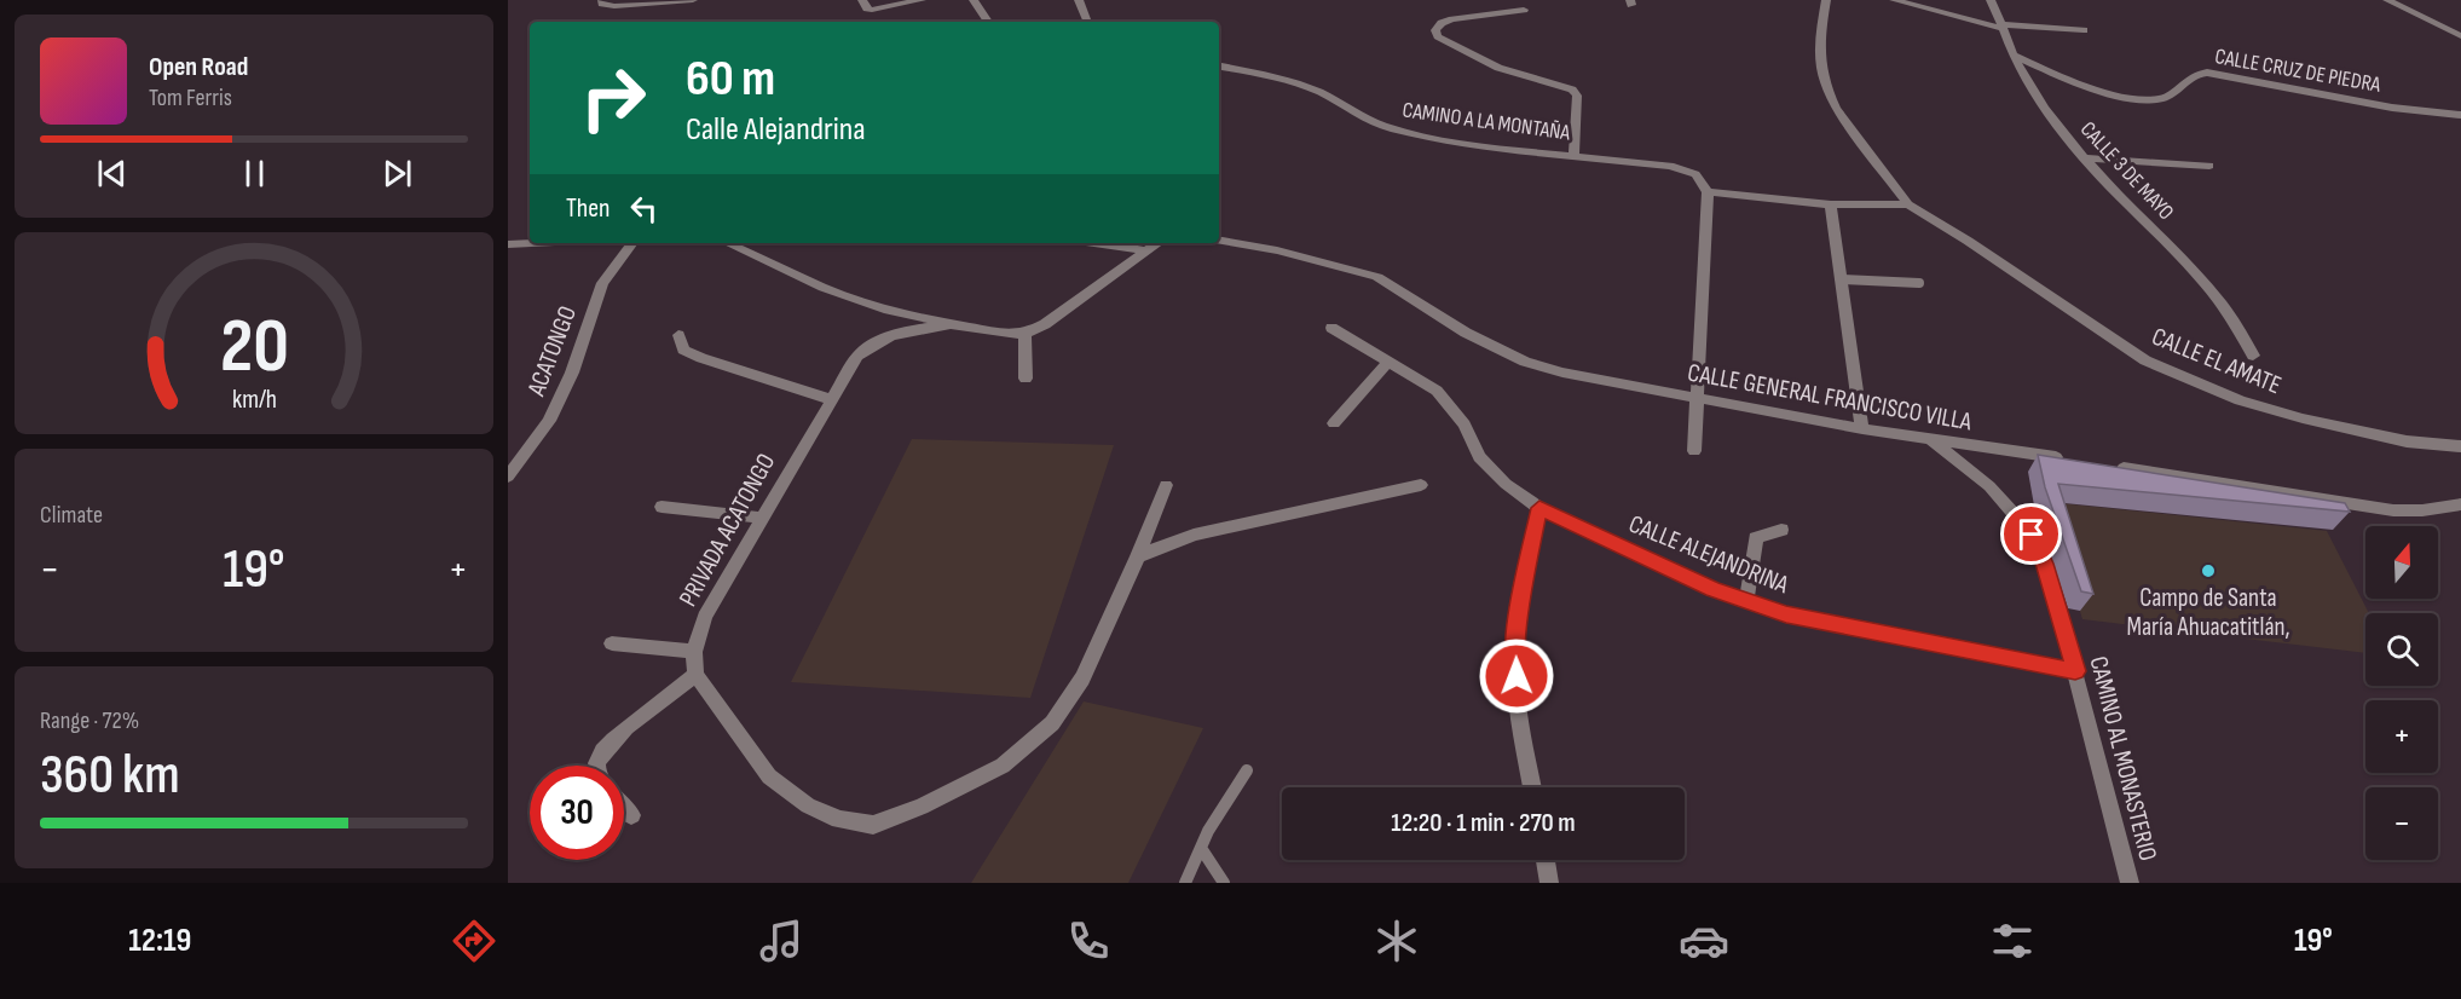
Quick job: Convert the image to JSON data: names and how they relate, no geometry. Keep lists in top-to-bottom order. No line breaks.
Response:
{"streets":{"street":["CALLE CRUZ DE PIEDRA","CAMINO A LA MONTAÑA","CALLE 3 DE MAYO","ACATONGO","CALLE EL AMATE","CALLE GENERAL FRANCISCO VILLA","PRIVADA ACATONGO","CALLE ALEJANDRINA","CAMINO AL MONASTERIO"]},"crossings":[["CALLE CRUZ DE PIEDRA","CALLE 3 DE MAYO"],["CALLE GENERAL FRANCISCO VILLA","CAMINO AL MONASTERIO"],["CALLE ALEJANDRINA","CAMINO AL MONASTERIO"]],"places":["Campo de Santa María Ahuacatitlán,"],"north":"top","page":{"turn":["60 m","Calle Alejandrina"],"song":["Open Road","Tom Ferris"],"then":"Then","tile":["Climate",["Range · 72%","360 km"]],"map_buttons":["+","−"],"heat":["−","19°","+"],"limit":"30","trip":"12:20 · 1 min · 270 m","tabs":["12:19","19°"],"gauge":["20","km/h"]}}
